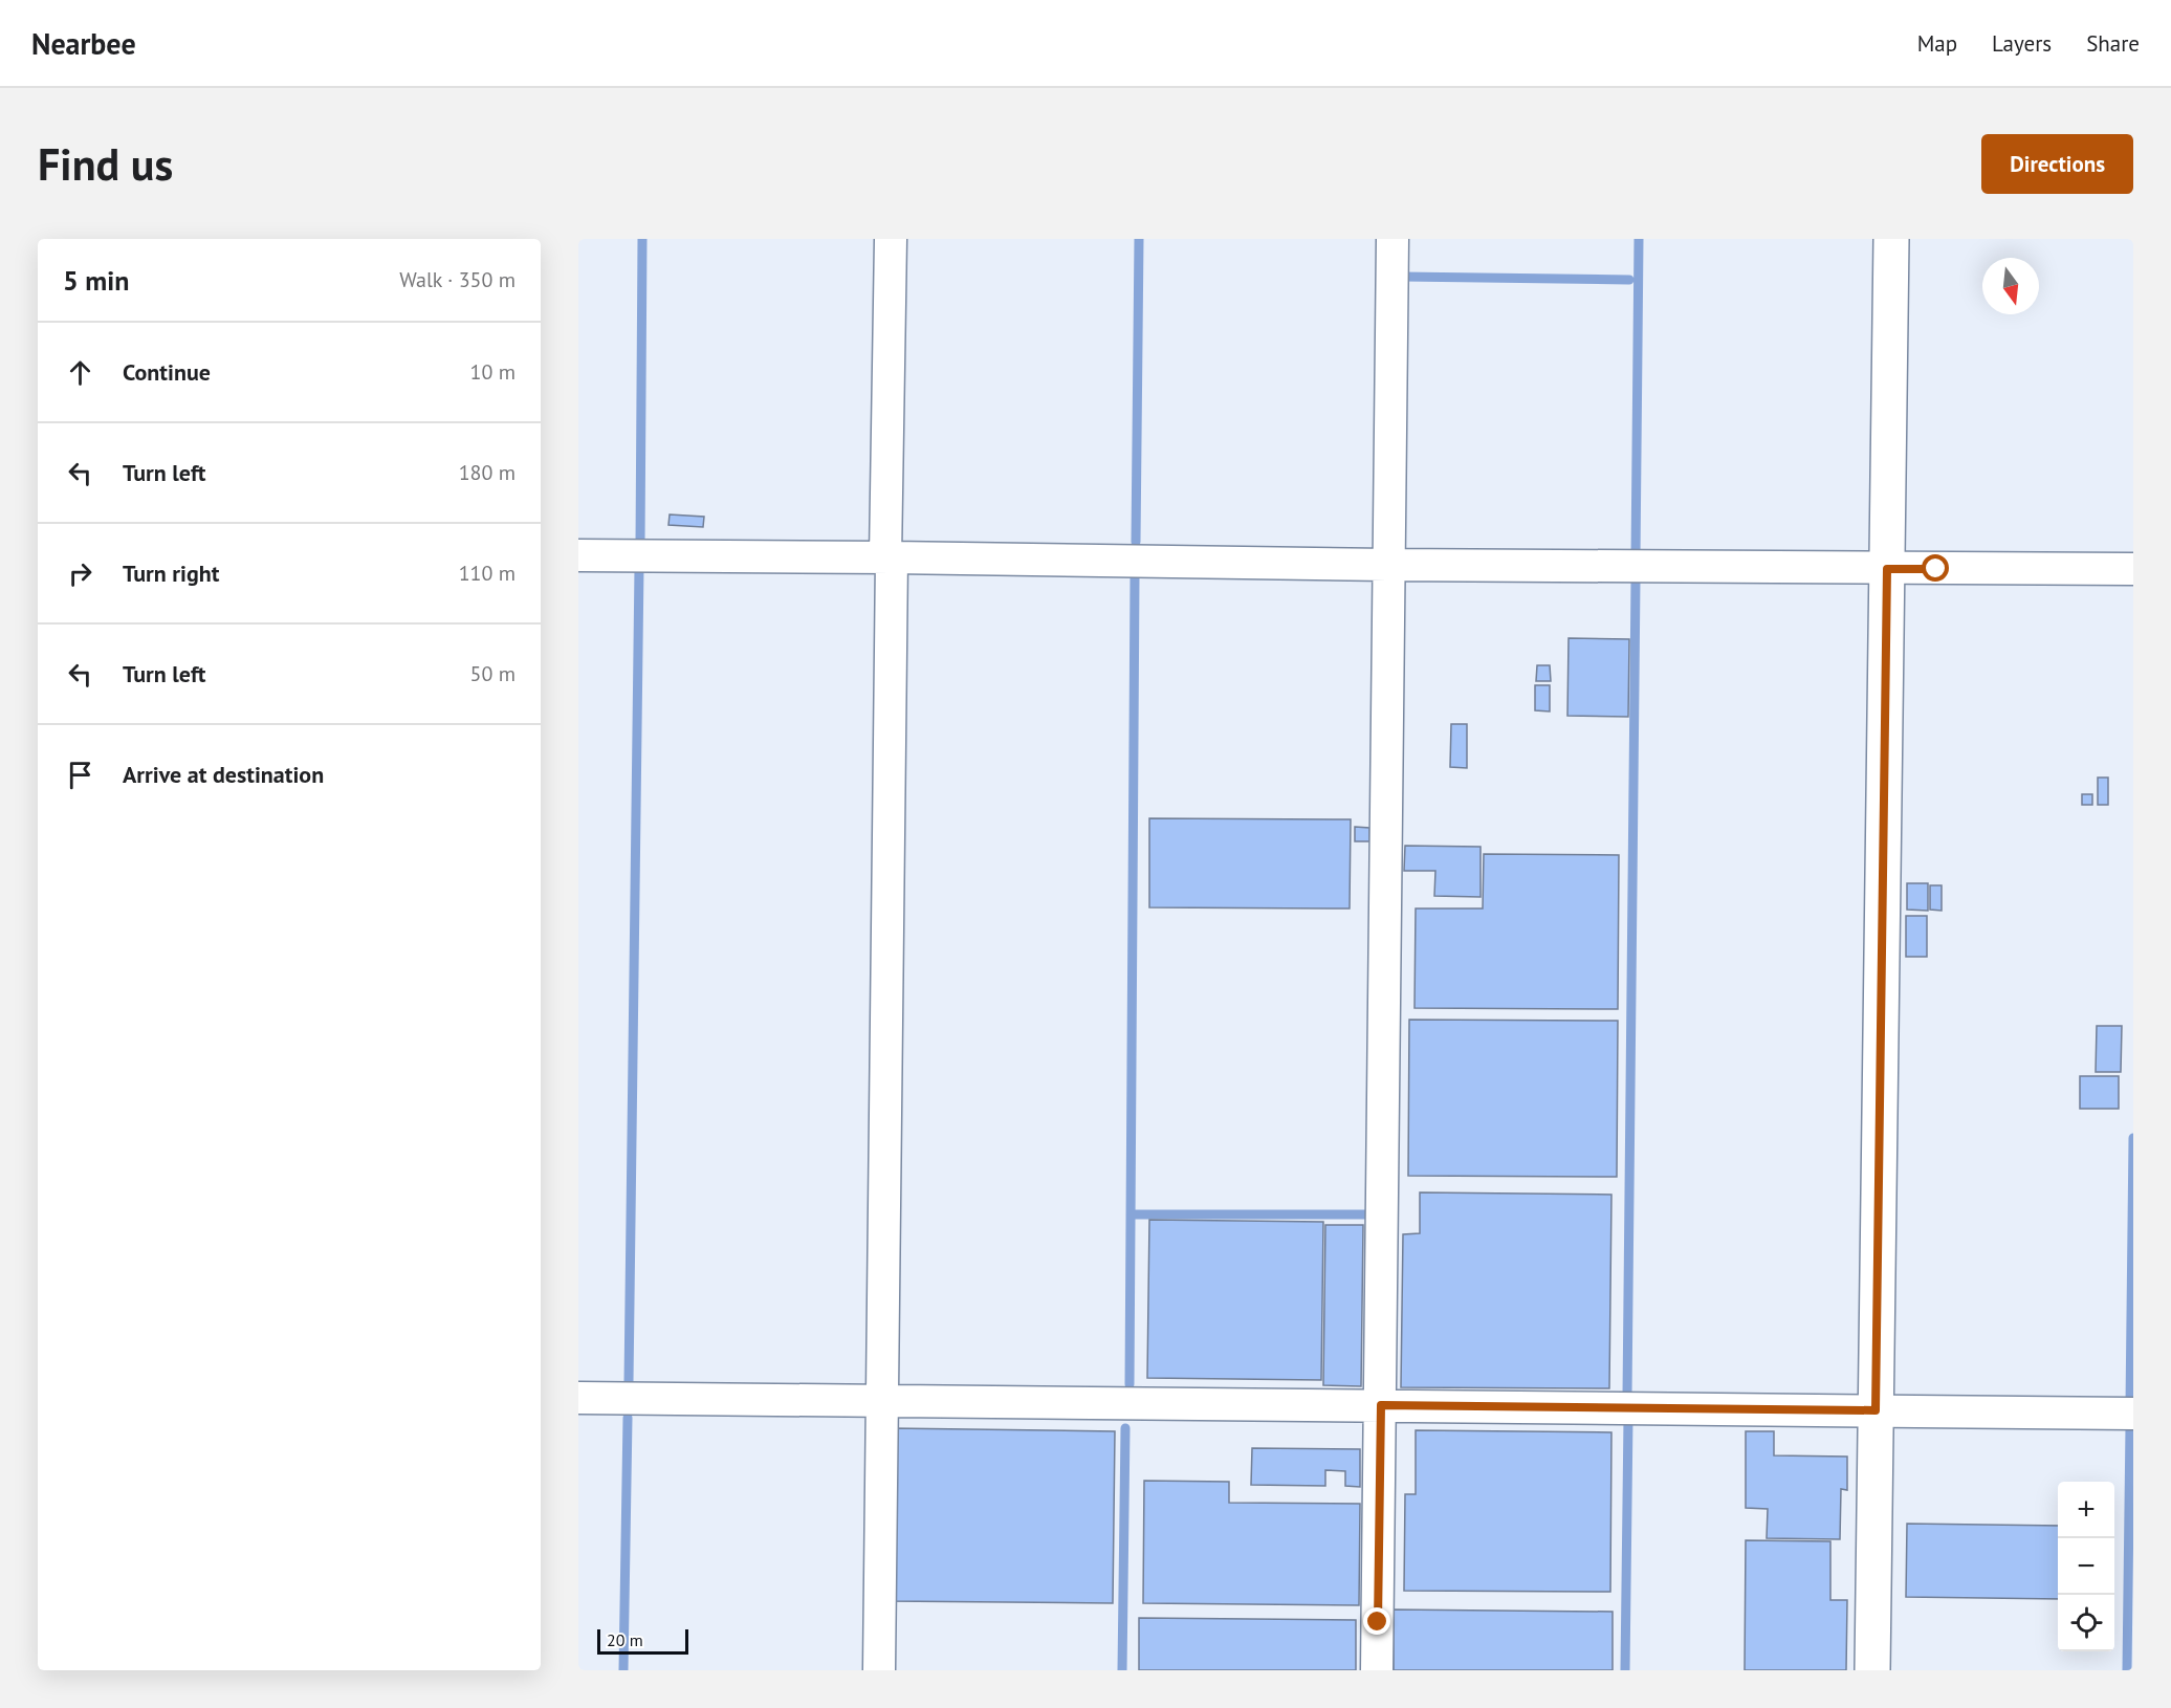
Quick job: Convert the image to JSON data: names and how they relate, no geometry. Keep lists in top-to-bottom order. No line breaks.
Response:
{"scale_bar":"20 m","north":"bottom","page":{"header":"Nearbee","nav":["Map","Layers","Share"],"buttons":"Directions","title":"Find us","heading":["5 min","Walk · 350 m"],"list":[["Continue","10 m"],["Turn left","180 m"],["Turn right","110 m"],["Turn left","50 m"],"Arrive at destination"],"map_buttons":["+","−"],"scale":"20 m"}}
